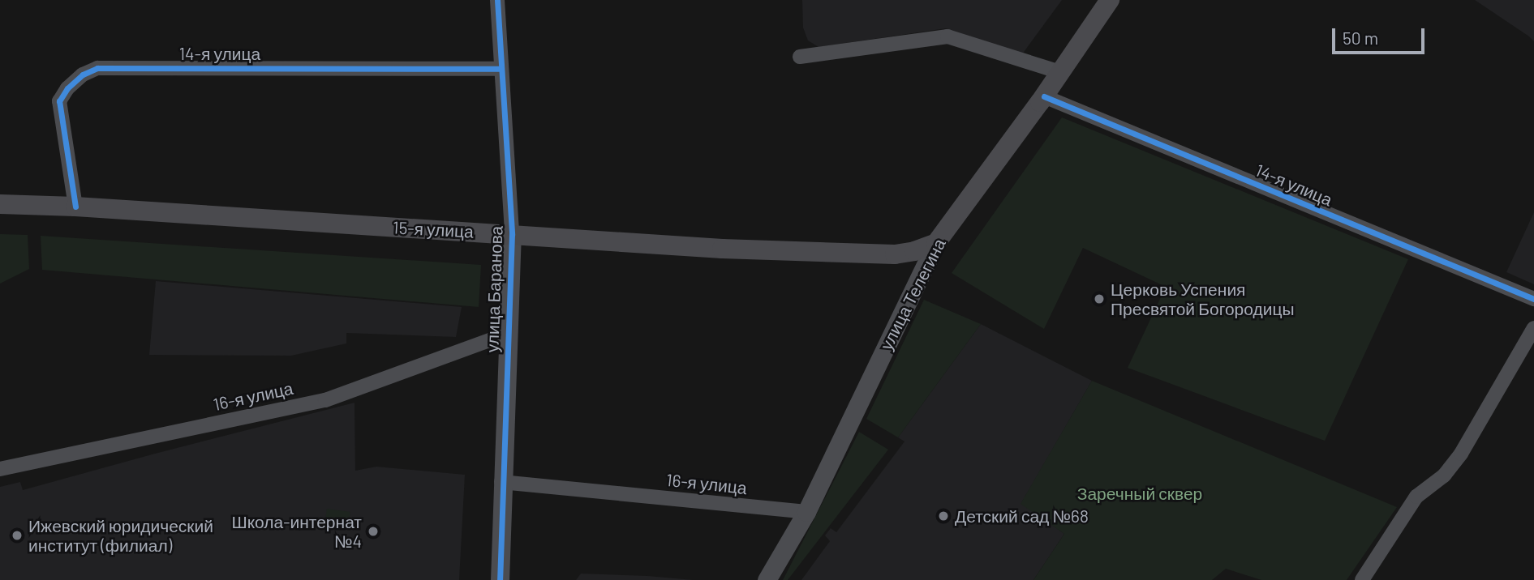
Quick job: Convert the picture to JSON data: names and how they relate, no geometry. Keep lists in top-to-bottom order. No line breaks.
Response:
{"streets":{"main road":["15-я улица","улица Телегина"],"street":["14-я улица","улица Баранова","16-я улица"]},"crossings":[["14-я улица","15-я улица"],["14-я улица","улица Баранова"],["14-я улица","улица Телегина"],["15-я улица","улица Баранова"],["15-я улица","улица Телегина"],["улица Баранова","16-я улица"],["улица Телегина","16-я улица"]],"parks":["Заречный сквер"],"places":["Церковь Успения Пресвятой Богородицы","Детский сад №68","Школа-интернат №4","Ижевский юридический институт (филиал)"],"scale_bar":"50 m"}
